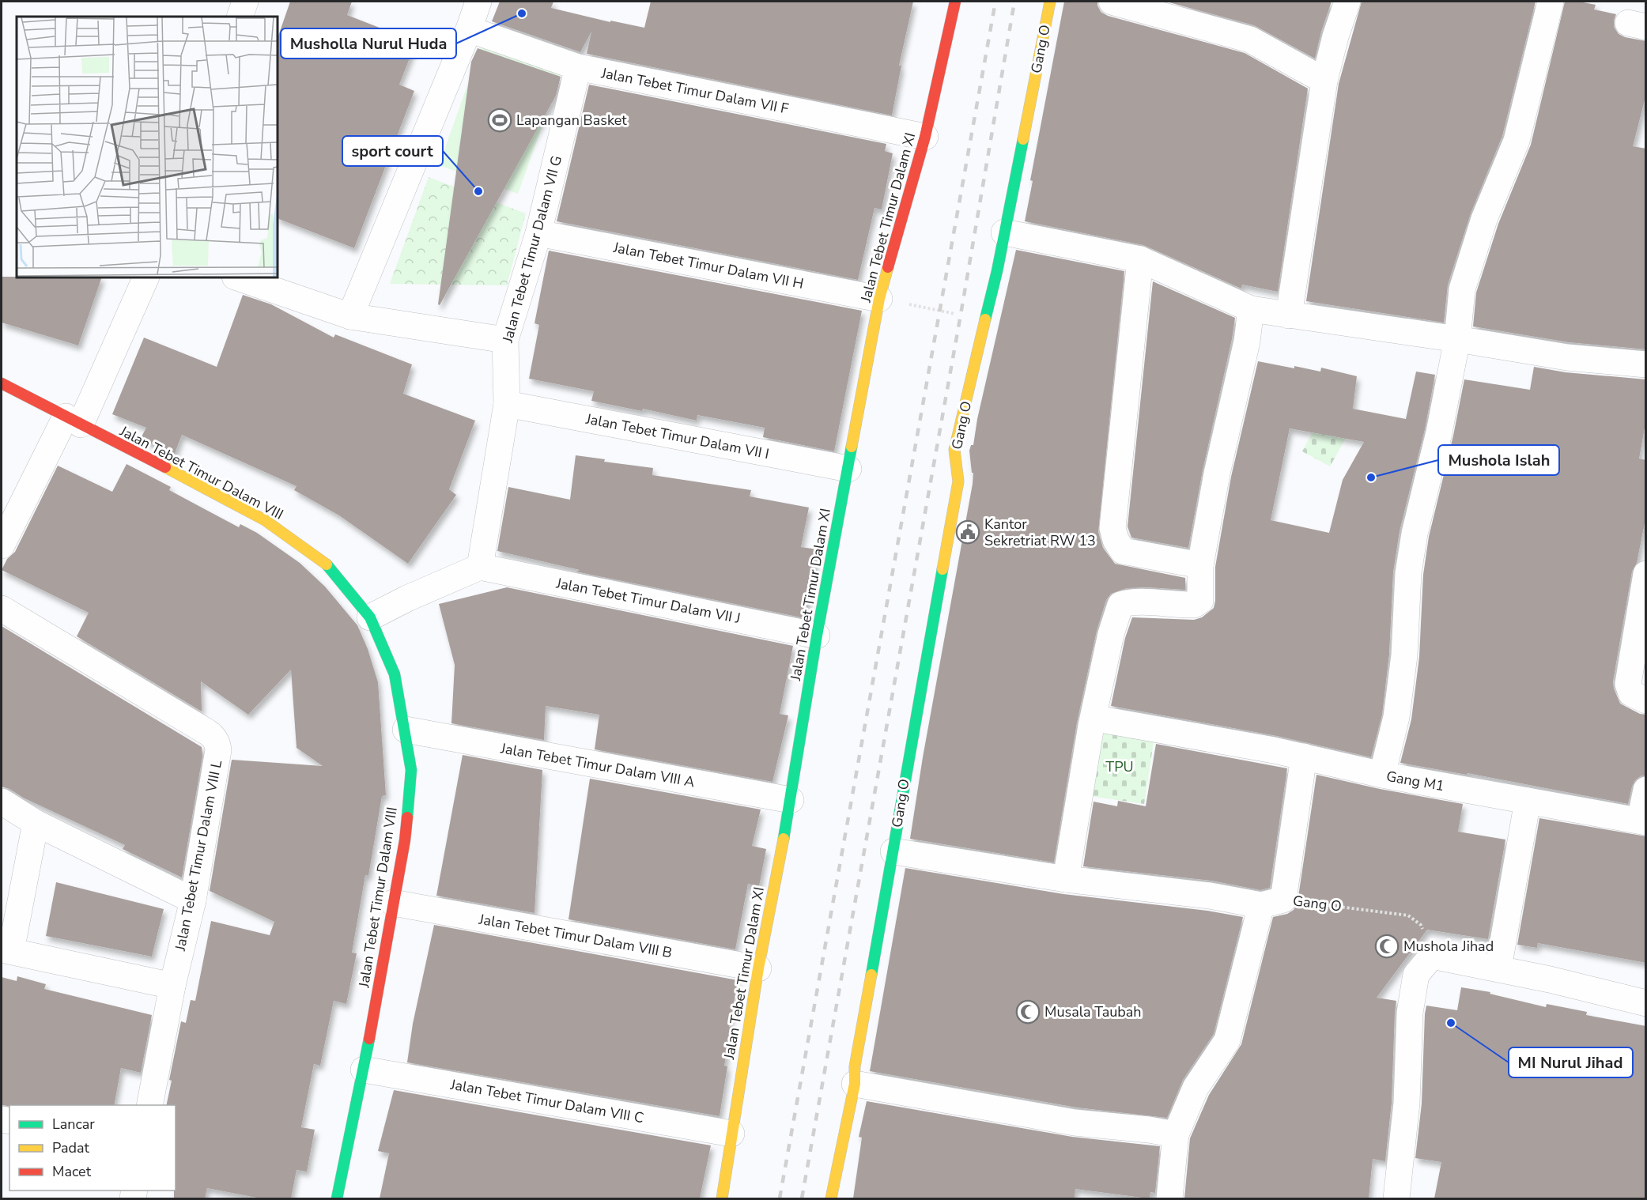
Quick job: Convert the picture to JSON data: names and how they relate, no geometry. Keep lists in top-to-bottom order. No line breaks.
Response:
{"streets":{"street":["Gang O","Jalan Tebet Timur Dalam VII F","Jalan Tebet Timur Dalam XI","Jalan Tebet Timur Dalam VII G","Jalan Tebet Timur Dalam VII H","Jalan Tebet Timur Dalam VII I","Jalan Tebet Timur Dalam VIII","Jalan Tebet Timur Dalam VII J","Jalan Tebet Timur Dalam VIII A","Gang M1","Jalan Tebet Timur Dalam VIII L","Jalan Tebet Timur Dalam VIII B","Jalan Tebet Timur Dalam VIII C"]},"crossings":[["Jalan Tebet Timur Dalam VII F","Jalan Tebet Timur Dalam XI"],["Jalan Tebet Timur Dalam VII F","Jalan Tebet Timur Dalam VII G"],["Jalan Tebet Timur Dalam XI","Jalan Tebet Timur Dalam VII H"],["Jalan Tebet Timur Dalam XI","Jalan Tebet Timur Dalam VII I"],["Jalan Tebet Timur Dalam XI","Jalan Tebet Timur Dalam VII J"],["Jalan Tebet Timur Dalam XI","Jalan Tebet Timur Dalam VIII A"],["Jalan Tebet Timur Dalam XI","Jalan Tebet Timur Dalam VIII B"],["Jalan Tebet Timur Dalam XI","Jalan Tebet Timur Dalam VIII C"],["Jalan Tebet Timur Dalam VII G","Jalan Tebet Timur Dalam VII H"],["Jalan Tebet Timur Dalam VII G","Jalan Tebet Timur Dalam VII I"],["Jalan Tebet Timur Dalam VII G","Jalan Tebet Timur Dalam VII J"],["Jalan Tebet Timur Dalam VIII","Jalan Tebet Timur Dalam VIII A"],["Jalan Tebet Timur Dalam VIII","Jalan Tebet Timur Dalam VIII B"],["Jalan Tebet Timur Dalam VIII","Jalan Tebet Timur Dalam VIII C"]],"parks":["TPU"],"places":{"other":["Musholla Nurul Huda","sport court","Mushola Islah","MI Nurul Jihad"],"sports":["Lapangan Basket"],"public building":["Kantor Sekretriat RW 13"],"mosque":["Mushola Jihad","Musala Taubah"]},"legend":["Lancar","Padat","Macet"]}
